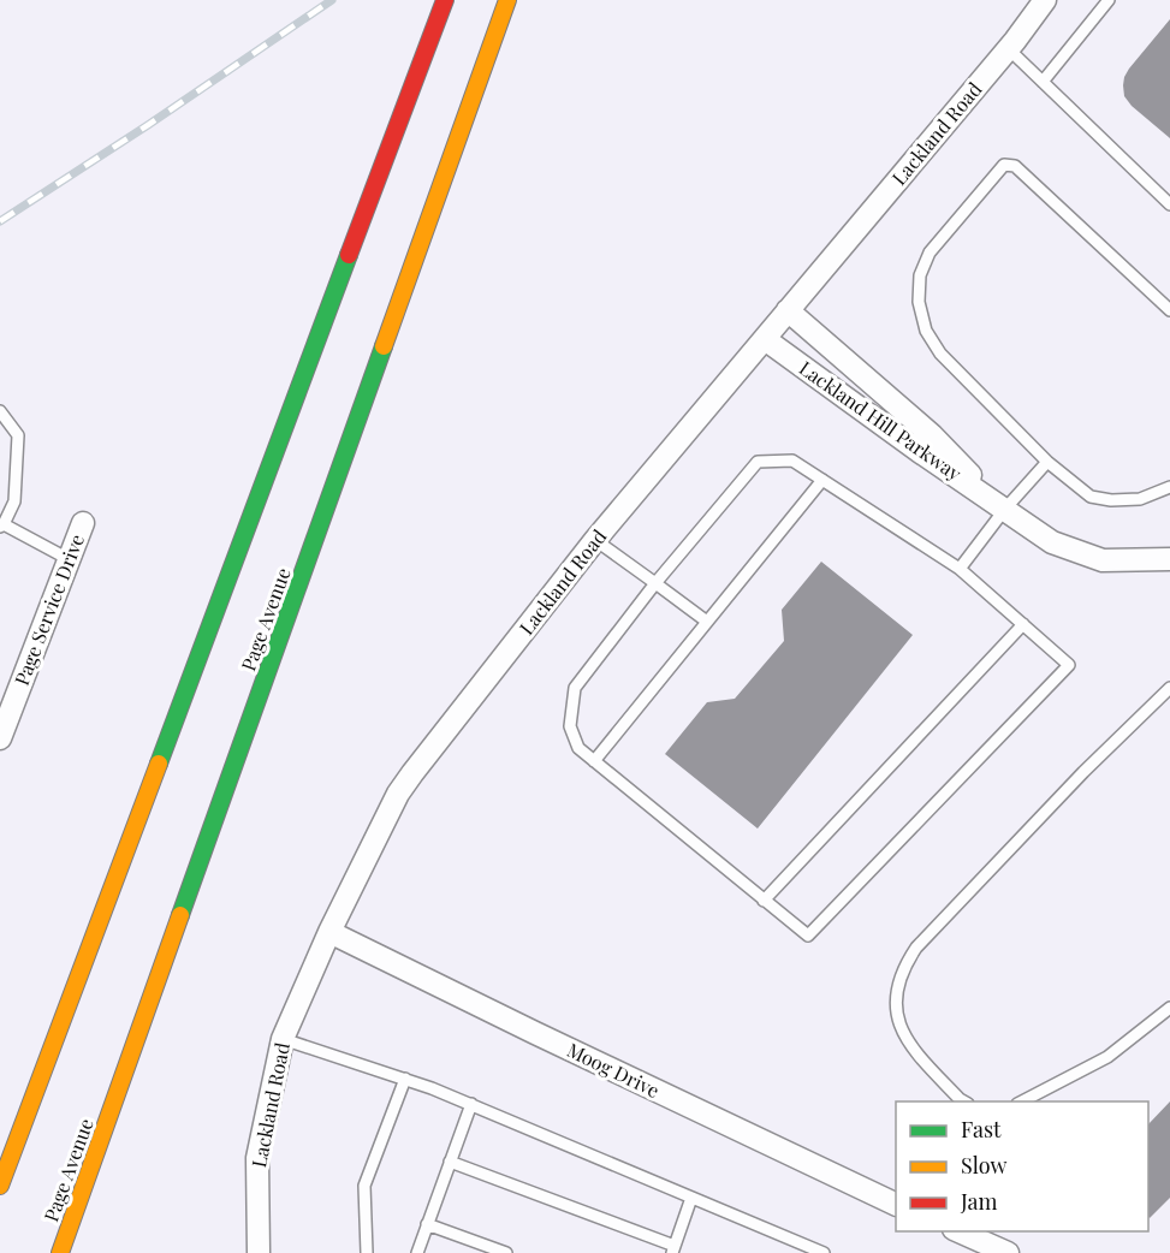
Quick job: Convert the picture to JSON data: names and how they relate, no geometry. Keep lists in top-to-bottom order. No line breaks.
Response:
{"streets":{"highway":["Page Avenue"],"street":["Lackland Road","Lackland Hill Parkway","Page Service Drive","Moog Drive"]},"crossings":[["Lackland Road","Lackland Hill Parkway"],["Lackland Road","Moog Drive"]],"legend":["Fast","Slow","Jam"]}
